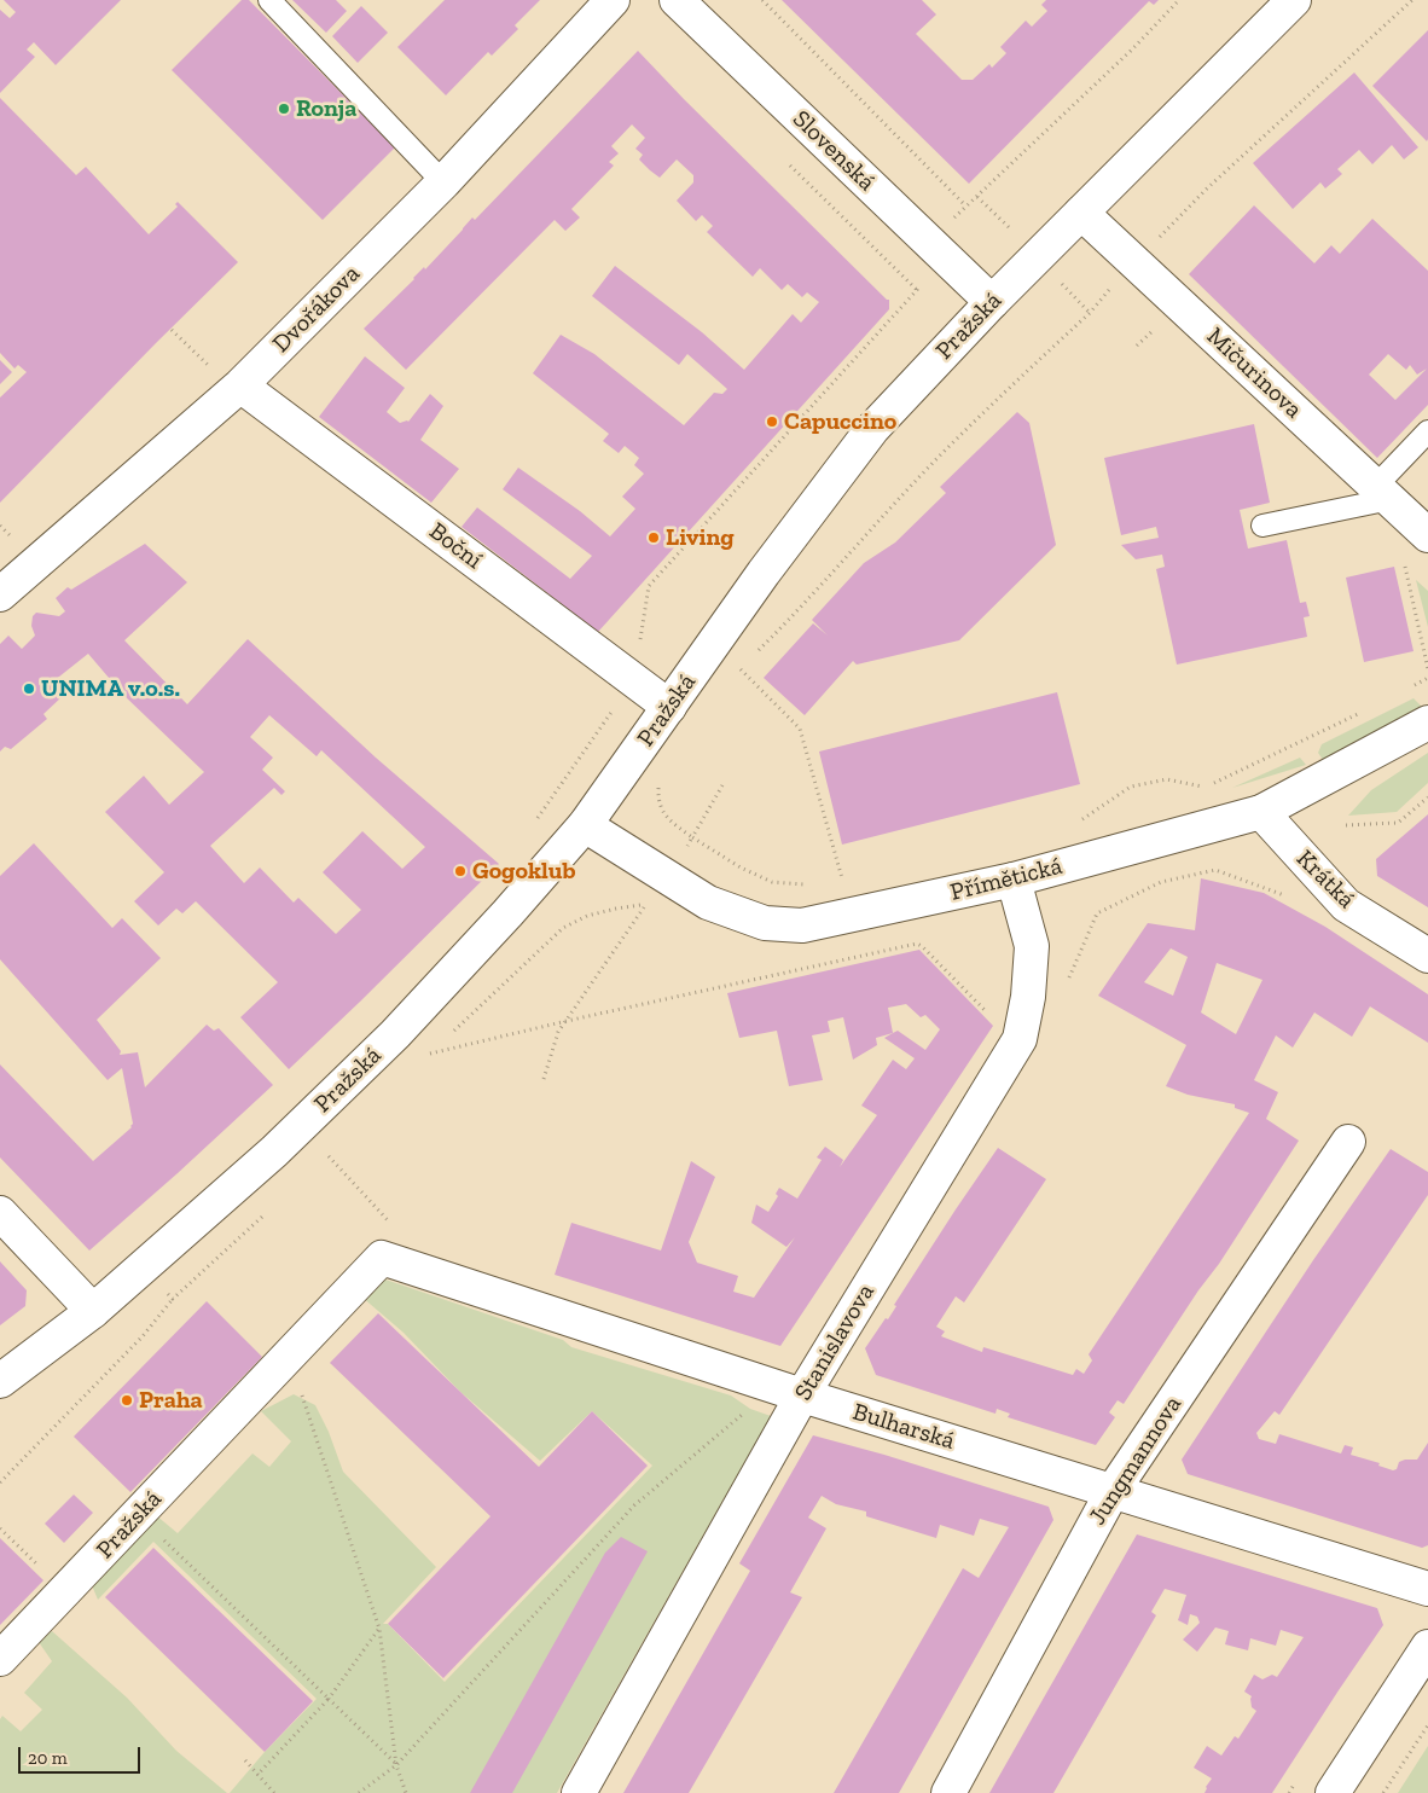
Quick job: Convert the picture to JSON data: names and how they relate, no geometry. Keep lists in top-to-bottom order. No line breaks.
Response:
{"streets":{"street":["Slovenská","Dvořákova","Pražská","Mičurinova","Boční","Přímětická","Krátká","Stanislavova","Bulharská","Jungmannova"]},"crossings":[["Slovenská","Pražská"],["Dvořákova","Boční"],["Pražská","Mičurinova"],["Pražská","Boční"],["Pražská","Přímětická"],["Pražská","Bulharská"],["Přímětická","Krátká"],["Přímětická","Stanislavova"],["Stanislavova","Bulharská"],["Bulharská","Jungmannova"]],"places":["Ronja","Capuccino","Living","UNIMA v.o.s.","Gogoklub","Praha"],"scale_bar":"20 m"}
